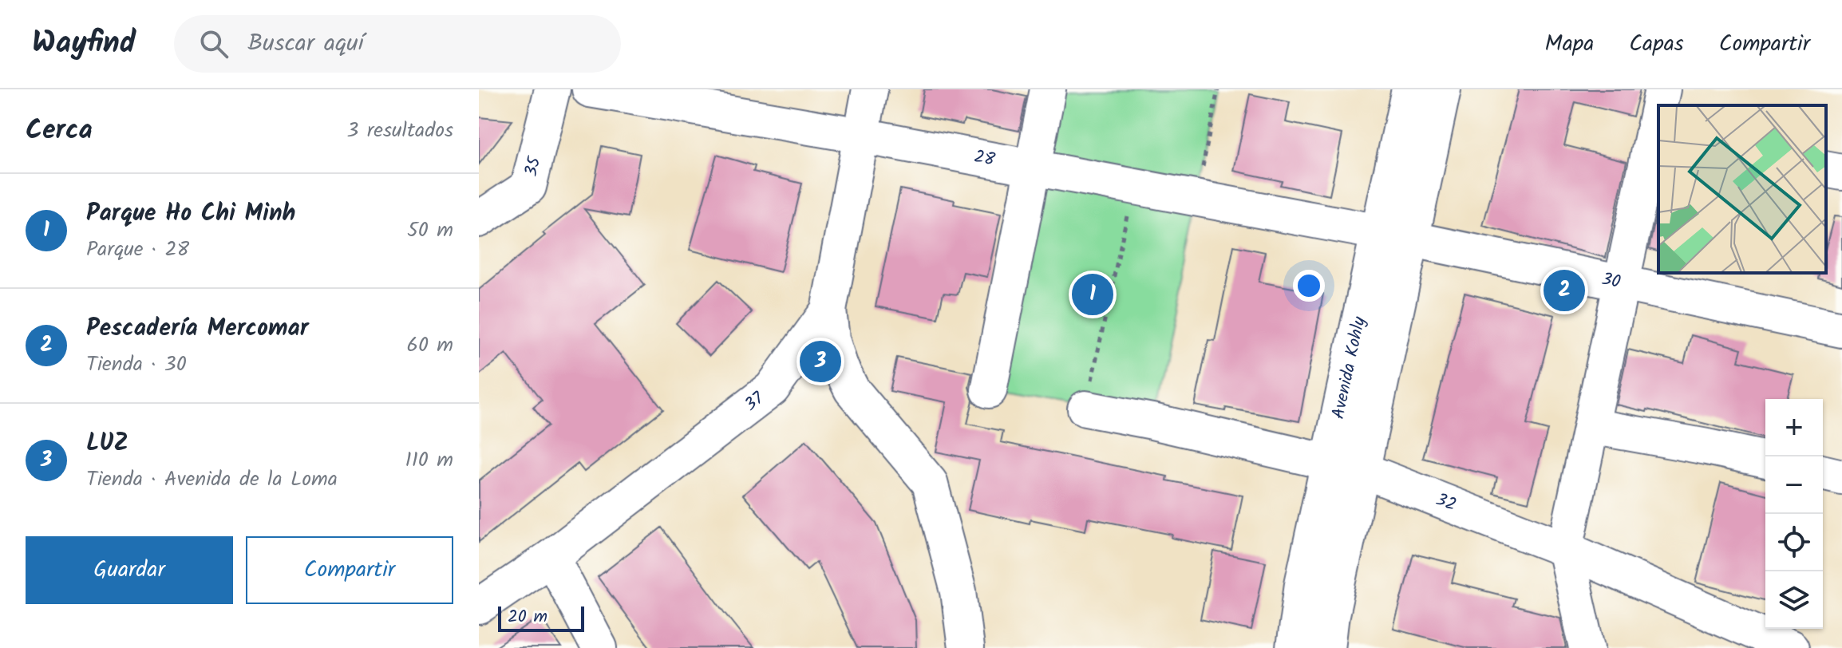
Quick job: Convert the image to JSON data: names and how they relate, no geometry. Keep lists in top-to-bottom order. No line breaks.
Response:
{"streets":{"street":["28","35","30","Avenida Kohly","37","32"]},"crossings":[["28","30"],["28","Avenida Kohly"],["28","37"],["30","Avenida Kohly"],["Avenida Kohly","32"]],"scale_bar":"20 m","page":{"header":"Wayfind","search":"Buscar aquí","nav":["Mapa","Capas","Compartir"],"heading":["Cerca","3 resultados"],"list":[{"mark":"1","name":"Parque Ho Chi Minh","note":"Parque · 28","value":"50 m"},{"mark":"2","name":"Pescadería Mercomar","note":"Tienda · 30","value":"60 m"},{"mark":"3","name":"LUZ","note":"Tienda · Avenida de la Loma","value":"110 m"}],"pins":["2","1","3"],"map_buttons":["+","−"],"buttons":["Guardar","Compartir"],"scale":"20 m"}}
